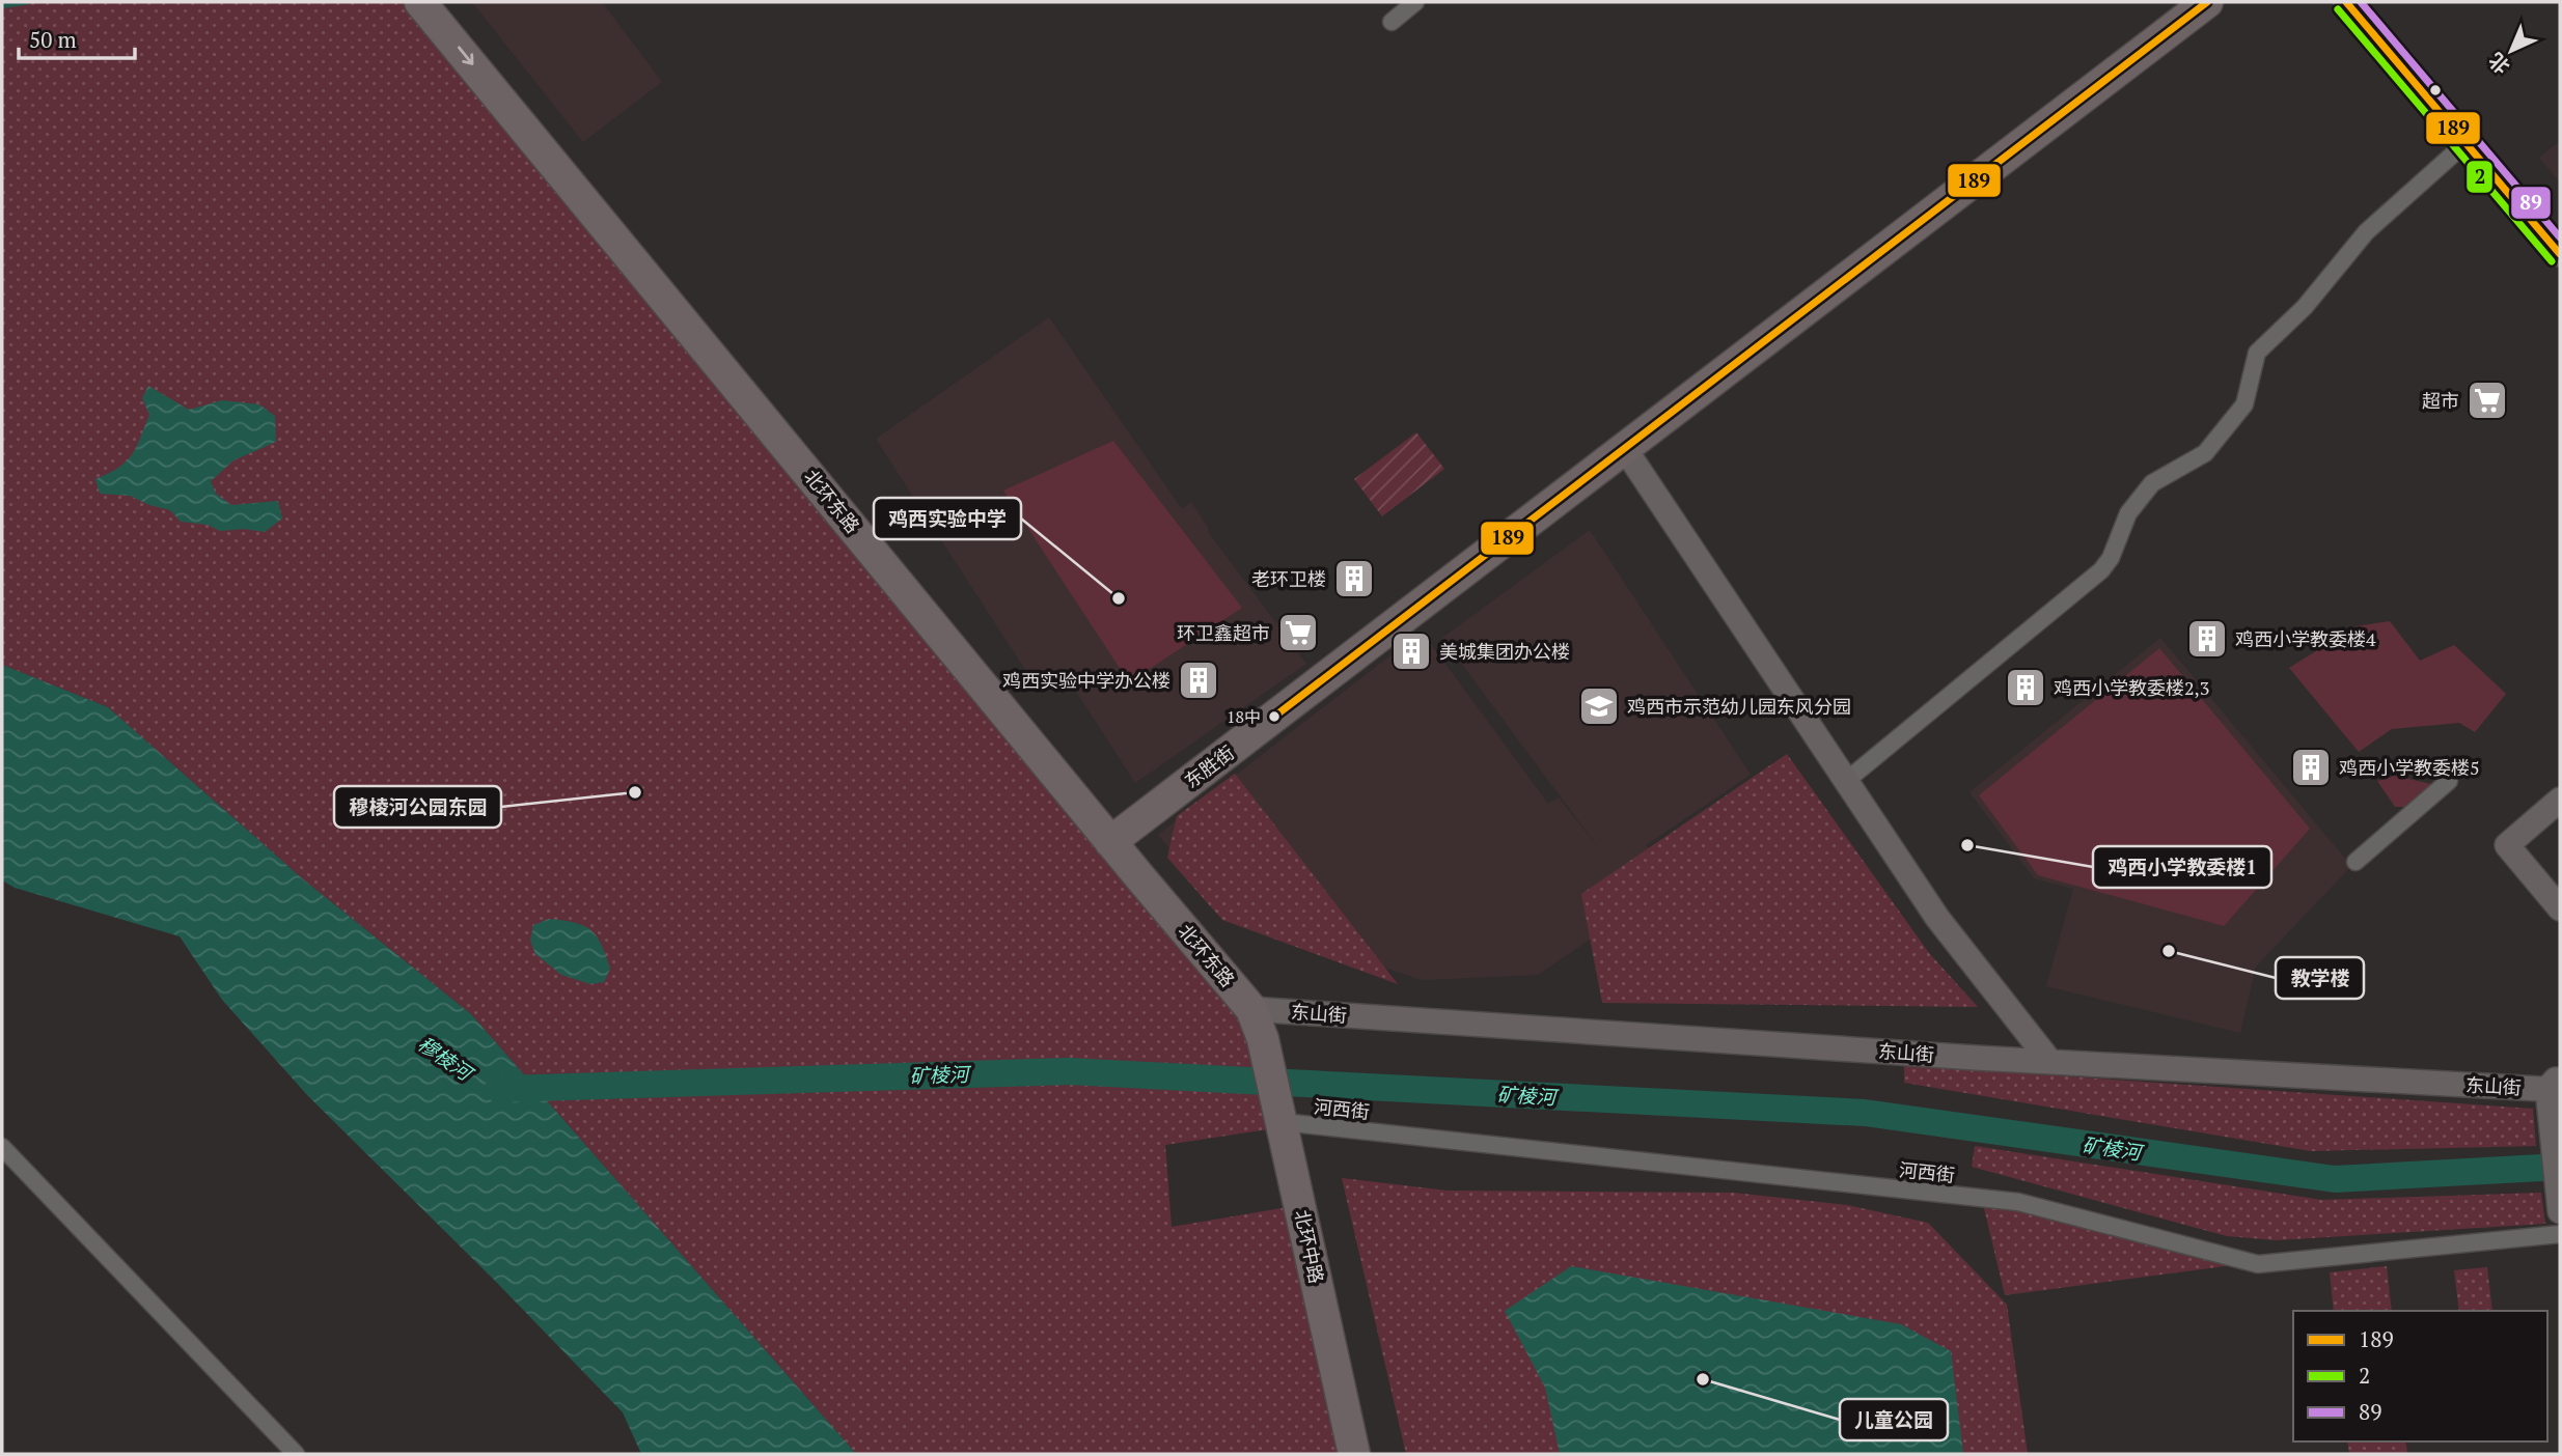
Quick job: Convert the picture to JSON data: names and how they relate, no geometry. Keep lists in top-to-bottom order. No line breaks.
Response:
{"streets":{"highway":["北环东路","东胜街","北环中路"],"main road":["东山街"],"street":["河西街"]},"crossings":[["北环东路","东胜街"],["北环东路","东山街"],["北环东路","北环中路"],["东山街","北环中路"],["河西街","北环中路"]],"water":["穆棱河","矿棱河"],"places":{"supermarket":["超市","环卫鑫超市"],"building":["老环卫楼","鸡西小学教委楼4","美城集团办公楼","鸡西实验中学办公楼","鸡西小学教委楼2,3","鸡西小学教委楼5"],"other":["鸡西实验中学","18中","穆棱河公园东园","鸡西小学教委楼1","教学楼","儿童公园"],"school or university":["鸡西市示范幼儿园东风分园"]},"lines":["transit line 189","transit line 89","transit line 2"],"legend":["189","2","89"],"scale_bar":"50 m","north":"bottom left"}
